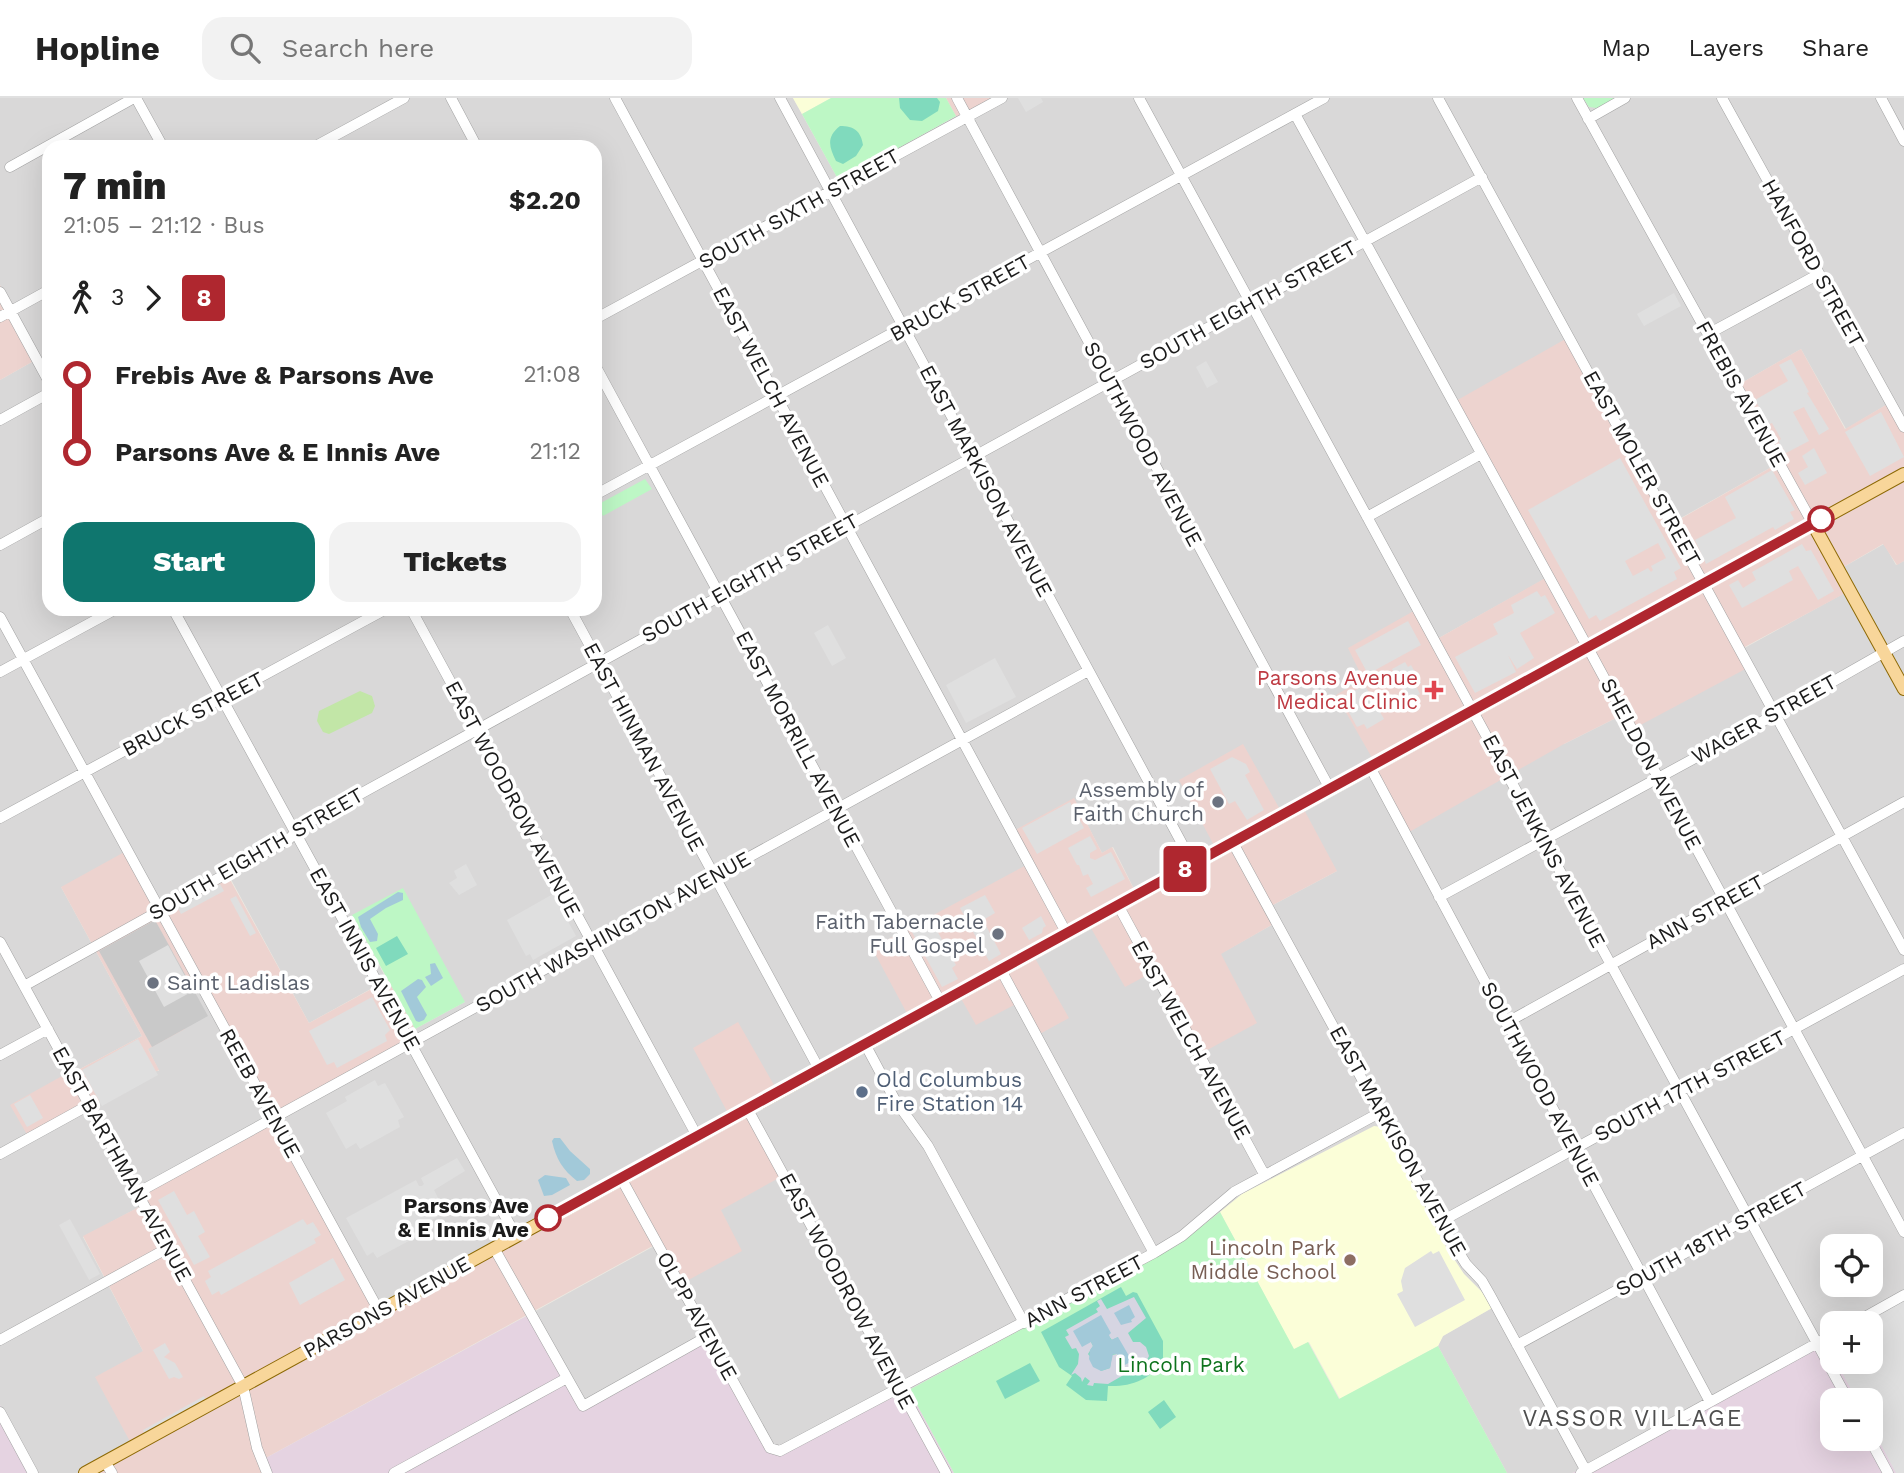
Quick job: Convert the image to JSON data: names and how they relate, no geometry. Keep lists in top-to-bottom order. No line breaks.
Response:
{"streets":{"main road":["FREBIS AVENUE","PARSONS AVENUE"],"street":["SOUTH SIXTH STREET","HANFORD STREET","BRUCK STREET","SOUTH EIGHTH STREET","EAST WELCH AVENUE","SOUTHWOOD AVENUE","EAST MOLER STREET","EAST MARKISON AVENUE","WAGER STREET","EAST MORRILL AVENUE","EAST HINMAN AVENUE","SHELDON AVENUE","EAST WOODROW AVENUE","EAST JENKINS AVENUE","ANN STREET","SOUTH WASHINGTON AVENUE","EAST INNIS AVENUE","SOUTH 17TH STREET","REEB AVENUE","EAST BARTHMAN AVENUE","SOUTH 18TH STREET","OLPP AVENUE"]},"crossings":[["SOUTH SIXTH STREET","EAST WELCH AVENUE"],["SOUTH SIXTH STREET","SOUTHWOOD AVENUE"],["SOUTH SIXTH STREET","EAST MARKISON AVENUE"],["BRUCK STREET","EAST WELCH AVENUE"],["BRUCK STREET","SOUTHWOOD AVENUE"],["BRUCK STREET","EAST MARKISON AVENUE"],["BRUCK STREET","EAST MORRILL AVENUE"],["BRUCK STREET","SHELDON AVENUE"],["BRUCK STREET","EAST JENKINS AVENUE"],["BRUCK STREET","EAST INNIS AVENUE"],["BRUCK STREET","REEB AVENUE"],["SOUTH EIGHTH STREET","EAST WELCH AVENUE"],["SOUTH EIGHTH STREET","SOUTHWOOD AVENUE"],["SOUTH EIGHTH STREET","EAST MOLER STREET"],["SOUTH EIGHTH STREET","EAST MARKISON AVENUE"],["SOUTH EIGHTH STREET","EAST MORRILL AVENUE"],["SOUTH EIGHTH STREET","EAST HINMAN AVENUE"],["SOUTH EIGHTH STREET","SHELDON AVENUE"],["SOUTH EIGHTH STREET","EAST WOODROW AVENUE"],["SOUTH EIGHTH STREET","EAST JENKINS AVENUE"],["SOUTH EIGHTH STREET","EAST INNIS AVENUE"],["SOUTH EIGHTH STREET","REEB AVENUE"],["SOUTH EIGHTH STREET","EAST BARTHMAN AVENUE"],["EAST WELCH AVENUE","ANN STREET"],["EAST WELCH AVENUE","SOUTH WASHINGTON AVENUE"],["EAST WELCH AVENUE","PARSONS AVENUE"],["FREBIS AVENUE","WAGER STREET"],["FREBIS AVENUE","PARSONS AVENUE"],["SOUTHWOOD AVENUE","WAGER STREET"],["SOUTHWOOD AVENUE","ANN STREET"],["SOUTHWOOD AVENUE","SOUTH 17TH STREET"],["SOUTHWOOD AVENUE","SOUTH 18TH STREET"],["SOUTHWOOD AVENUE","PARSONS AVENUE"],["EAST MOLER STREET","WAGER STREET"],["EAST MOLER STREET","ANN STREET"],["EAST MOLER STREET","PARSONS AVENUE"],["EAST MARKISON AVENUE","ANN STREET"],["EAST MARKISON AVENUE","SOUTH WASHINGTON AVENUE"],["EAST MARKISON AVENUE","SOUTH 17TH STREET"],["EAST MARKISON AVENUE","SOUTH 18TH STREET"],["EAST MARKISON AVENUE","PARSONS AVENUE"],["WAGER STREET","SHELDON AVENUE"],["WAGER STREET","EAST JENKINS AVENUE"],["EAST MORRILL AVENUE","SOUTH WASHINGTON AVENUE"],["EAST MORRILL AVENUE","PARSONS AVENUE"],["EAST HINMAN AVENUE","SOUTH WASHINGTON AVENUE"],["EAST HINMAN AVENUE","PARSONS AVENUE"],["SHELDON AVENUE","ANN STREET"],["SHELDON AVENUE","SOUTH 17TH STREET"],["SHELDON AVENUE","SOUTH 18TH STREET"],["SHELDON AVENUE","PARSONS AVENUE"],["EAST WOODROW AVENUE","ANN STREET"],["EAST WOODROW AVENUE","SOUTH WASHINGTON AVENUE"],["EAST WOODROW AVENUE","PARSONS AVENUE"],["EAST JENKINS AVENUE","ANN STREET"],["EAST JENKINS AVENUE","SOUTH 17TH STREET"],["EAST JENKINS AVENUE","SOUTH 18TH STREET"],["EAST JENKINS AVENUE","PARSONS AVENUE"],["ANN STREET","OLPP AVENUE"],["SOUTH WASHINGTON AVENUE","EAST INNIS AVENUE"],["SOUTH WASHINGTON AVENUE","REEB AVENUE"],["SOUTH WASHINGTON AVENUE","EAST BARTHMAN AVENUE"],["EAST INNIS AVENUE","PARSONS AVENUE"],["REEB AVENUE","PARSONS AVENUE"],["EAST BARTHMAN AVENUE","PARSONS AVENUE"],["PARSONS AVENUE","OLPP AVENUE"]],"districts":["VASSOR VILLAGE"],"parks":["Lincoln Park"],"places":{"health":["Parsons Avenue Medical Clinic"],"other":["Assembly of Faith Church","Faith Tabernacle Full Gospel","Saint Ladislas","Old Columbus Fire Station 14","Parsons Ave & E Innis Ave","Lincoln Park Middle School"]},"lines":["bus line 8"],"page":{"header":"Hopline","search":"Search here","nav":["Map","Layers","Share"],"on_map":"8","heading":["7 min","21:05 – 21:12 · Bus","$2.20"],"legs":["3","8"],"list":[{"name":"Frebis Ave & Parsons Ave","value":"21:08"},{"name":"Parsons Ave & E Innis Ave","value":"21:12"}],"buttons":["Start","Tickets"],"map_buttons":["+","−"]}}
